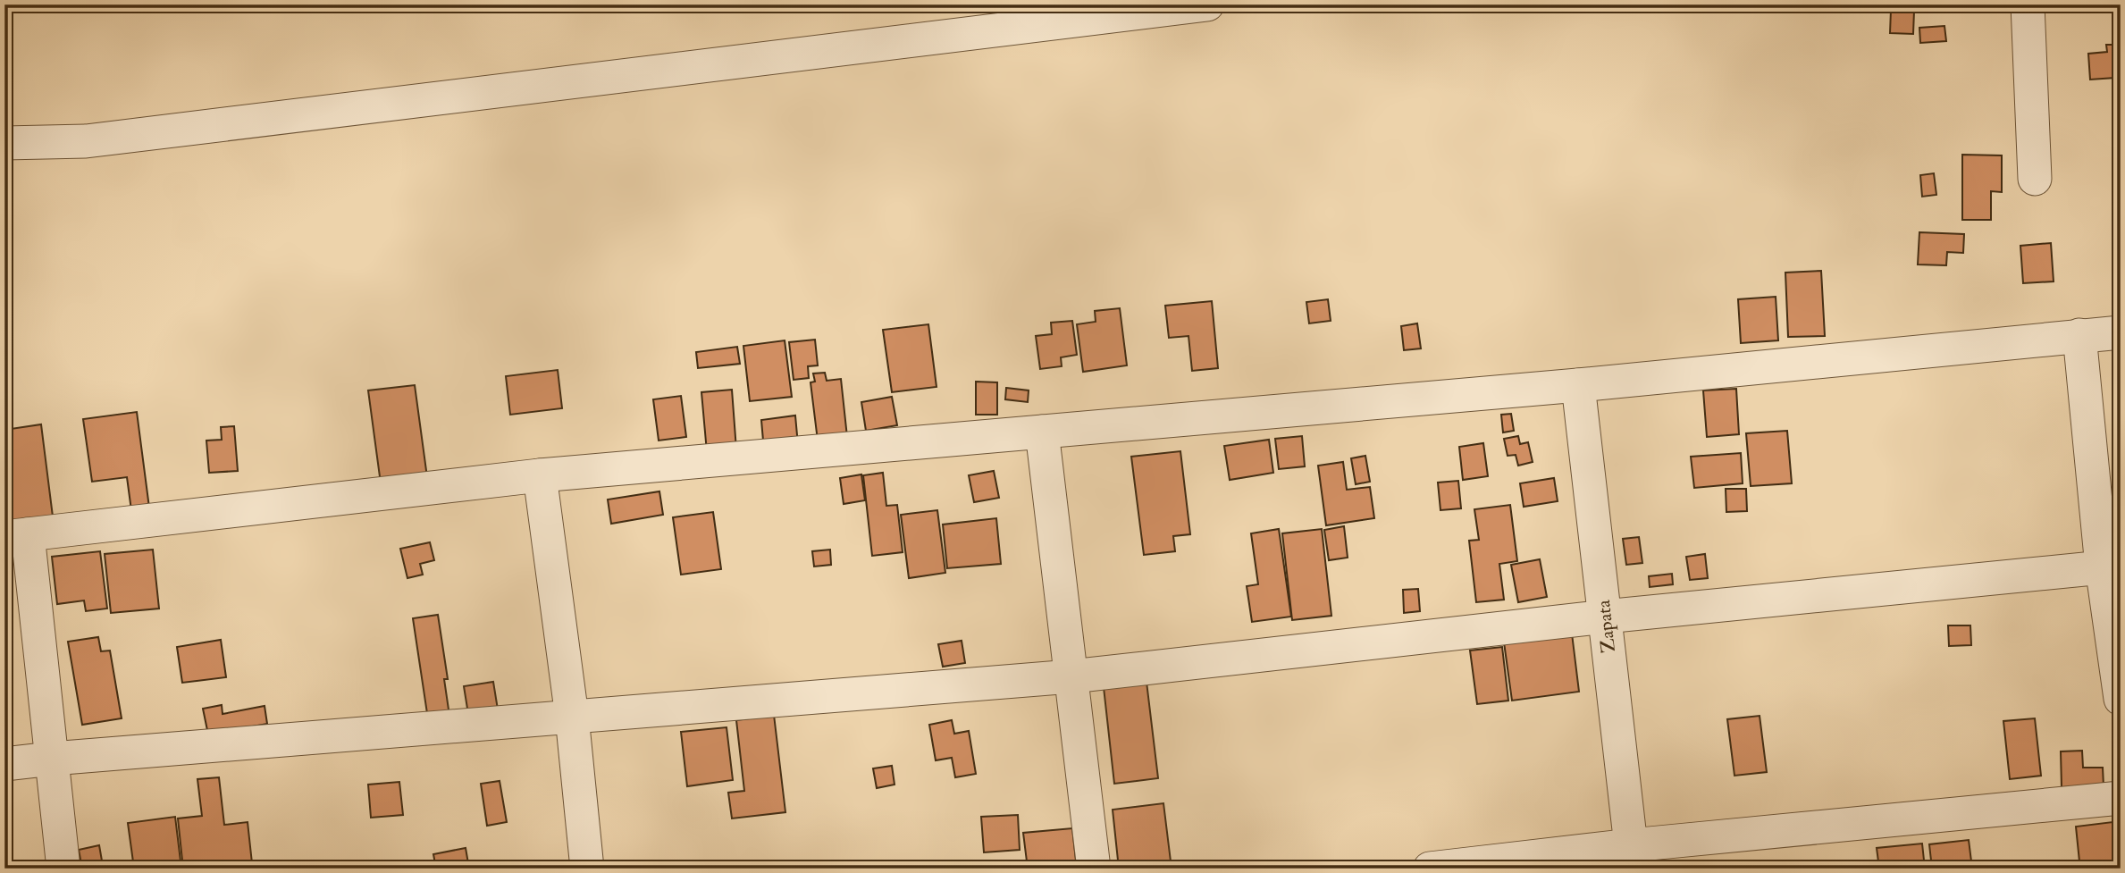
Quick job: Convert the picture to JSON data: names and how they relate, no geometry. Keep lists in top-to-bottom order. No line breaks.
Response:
{"streets":{"street":["Zapata"]}}
